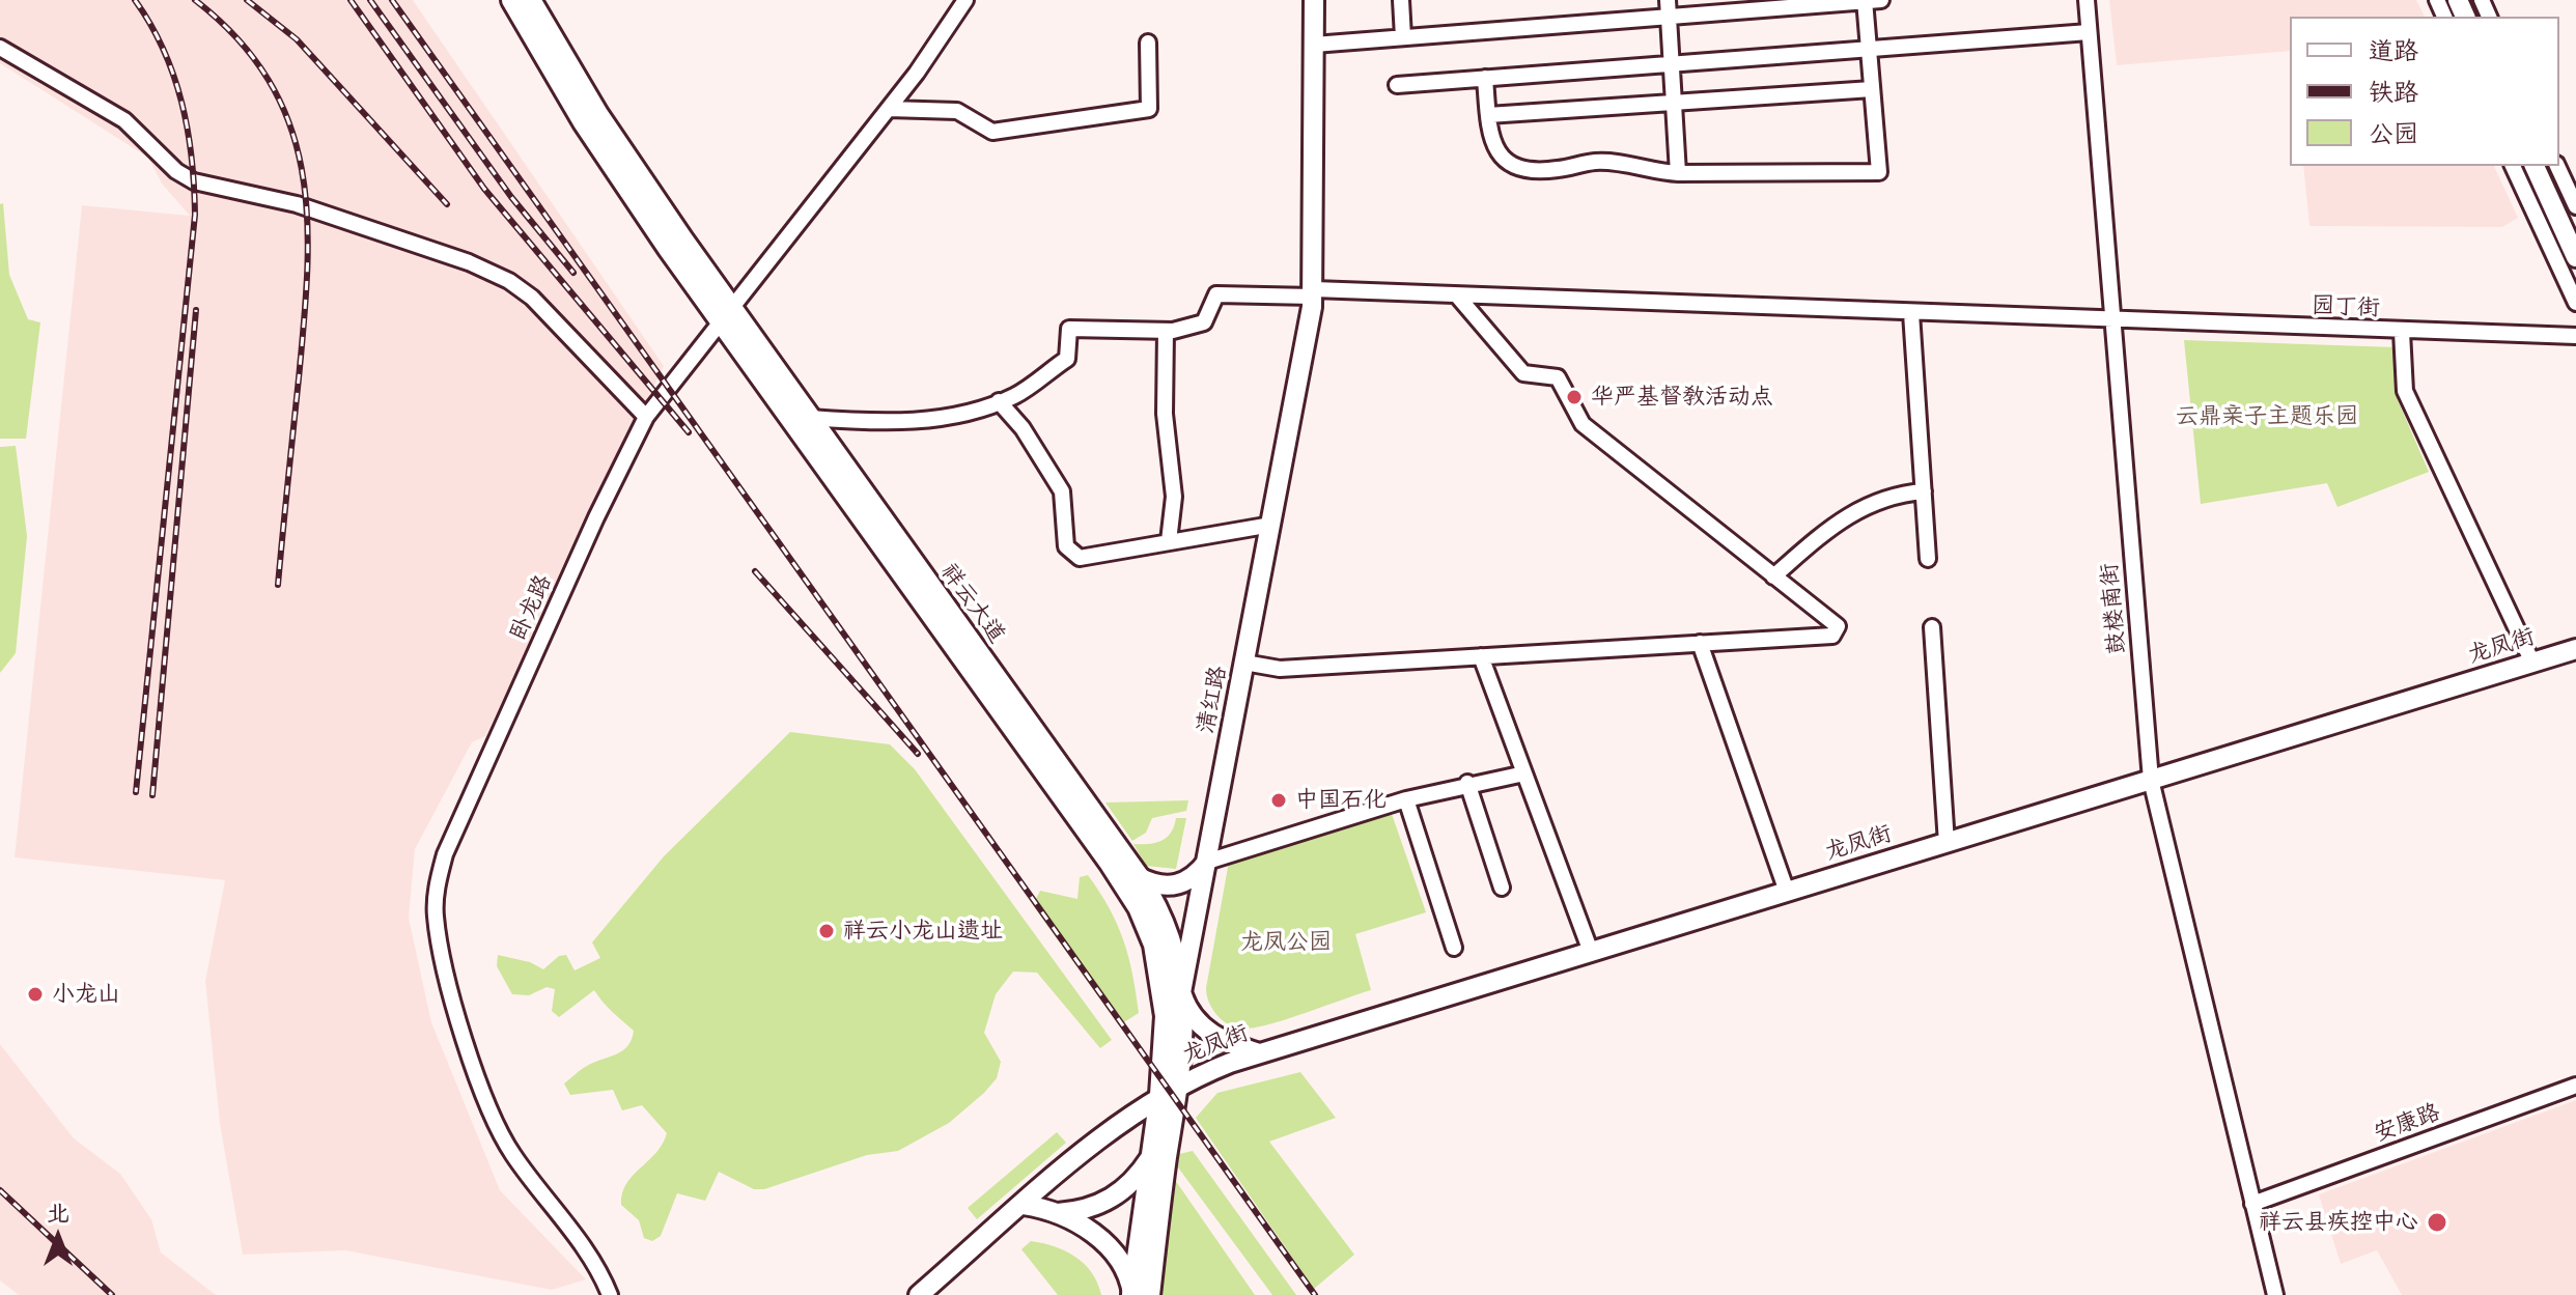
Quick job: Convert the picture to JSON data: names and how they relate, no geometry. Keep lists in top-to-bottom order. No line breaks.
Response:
{"streets":{"highway":["祥云大道"],"main road":["龙凤街","清红路"],"street":["园丁街","卧龙路","鼓楼南街","安康路"]},"crossings":[["园丁街","鼓楼南街"],["园丁街","清红路"],["祥云大道","卧龙路"],["祥云大道","龙凤街"],["祥云大道","清红路"],["鼓楼南街","龙凤街"],["鼓楼南街","安康路"]],"parks":["云鼎亲子主题乐园","龙凤公园"],"places":["华严基督教活动点","中国石化","祥云小龙山遗址","小龙山","祥云县疾控中心"],"legend":["道路","铁路","公园"],"north":"top"}
